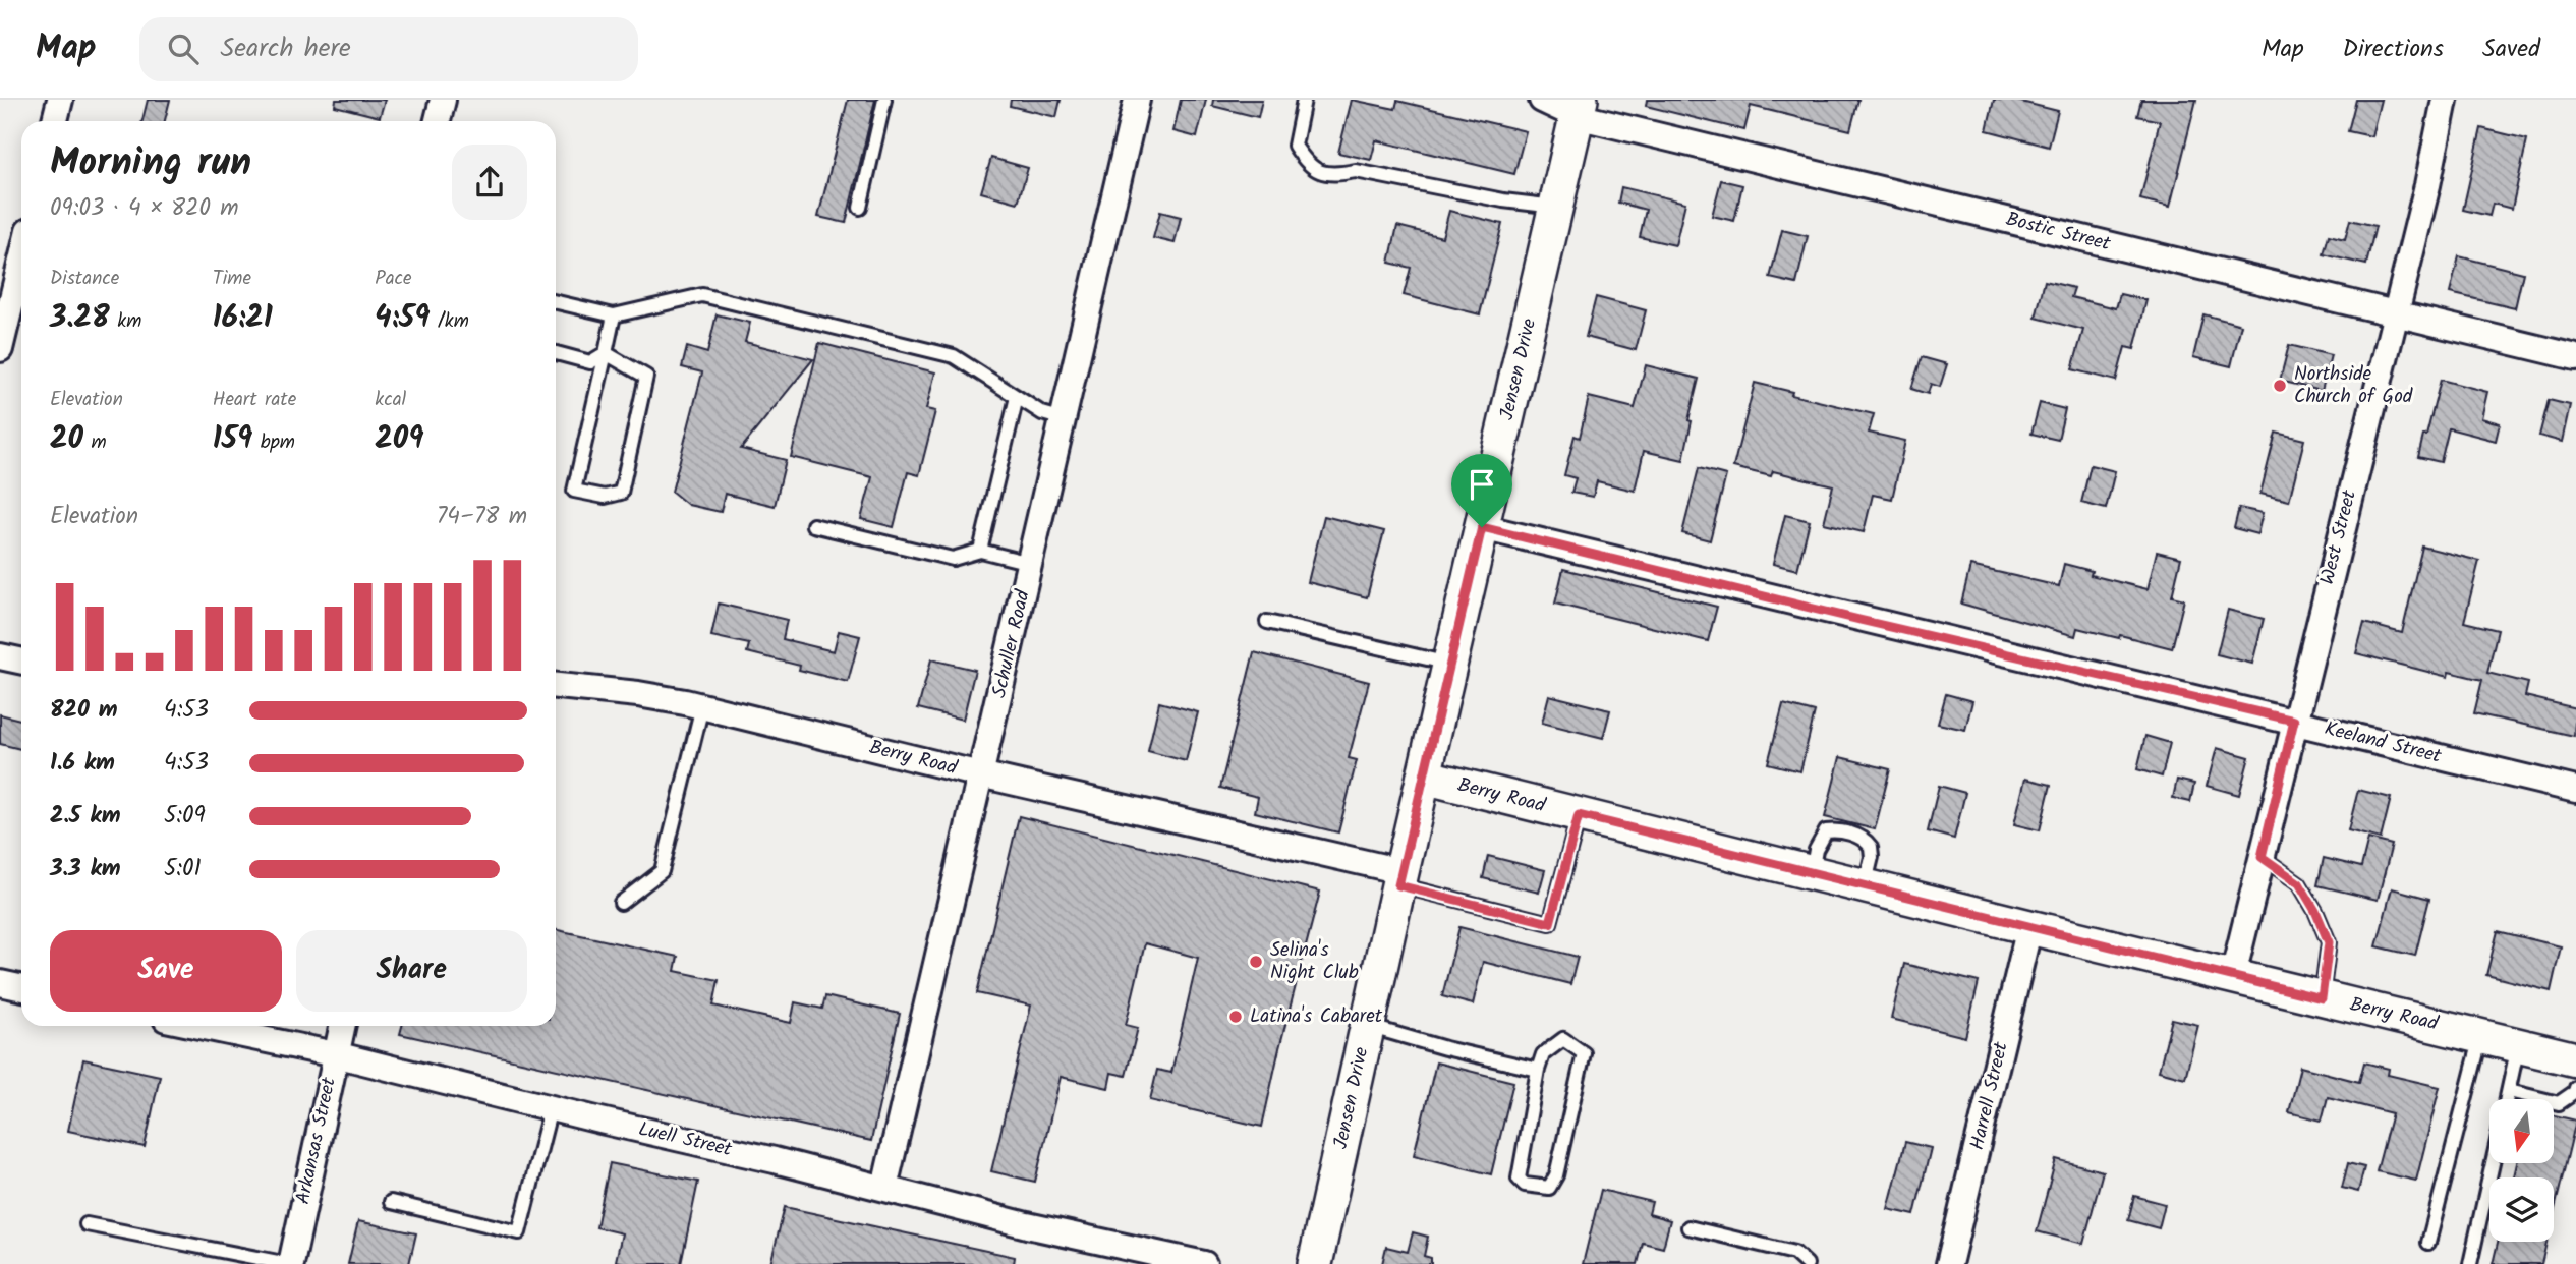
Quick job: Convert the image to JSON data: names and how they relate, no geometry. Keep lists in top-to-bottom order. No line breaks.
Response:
{"streets":{"street":["Bostic Street","Jensen Drive","West Street","Schuller Road","Keeland Street","Berry Road","Harrell Street","Luell Street","Arkansas Street"]},"crossings":[["Bostic Street","Jensen Drive"],["Bostic Street","West Street"],["Jensen Drive","Keeland Street"],["Jensen Drive","Berry Road"],["West Street","Keeland Street"],["West Street","Berry Road"],["Schuller Road","Berry Road"],["Schuller Road","Luell Street"],["Berry Road","Harrell Street"],["Luell Street","Arkansas Street"]],"places":["Northside Church of God","Selina's Night Club","Latina's Cabaret"],"north":"bottom","page":{"header":"Map","search":"Search here","nav":["Map","Directions","Saved"],"heading":["Morning run","09:03 · 4 × 820 m"],"stats":[["Distance","3.28 km"],["Time","16:21"],["Pace","4:59 /km"],["Elevation","20 m"],["Heart rate","159 bpm"],["kcal","209"]],"chart":["Elevation","74–78 m"],"list":[{"name":"820 m","note":"4:53"},{"name":"1.6 km","note":"4:53"},{"name":"2.5 km","note":"5:09"},{"name":"3.3 km","note":"5:01"}],"buttons":["Save","Share"]}}
